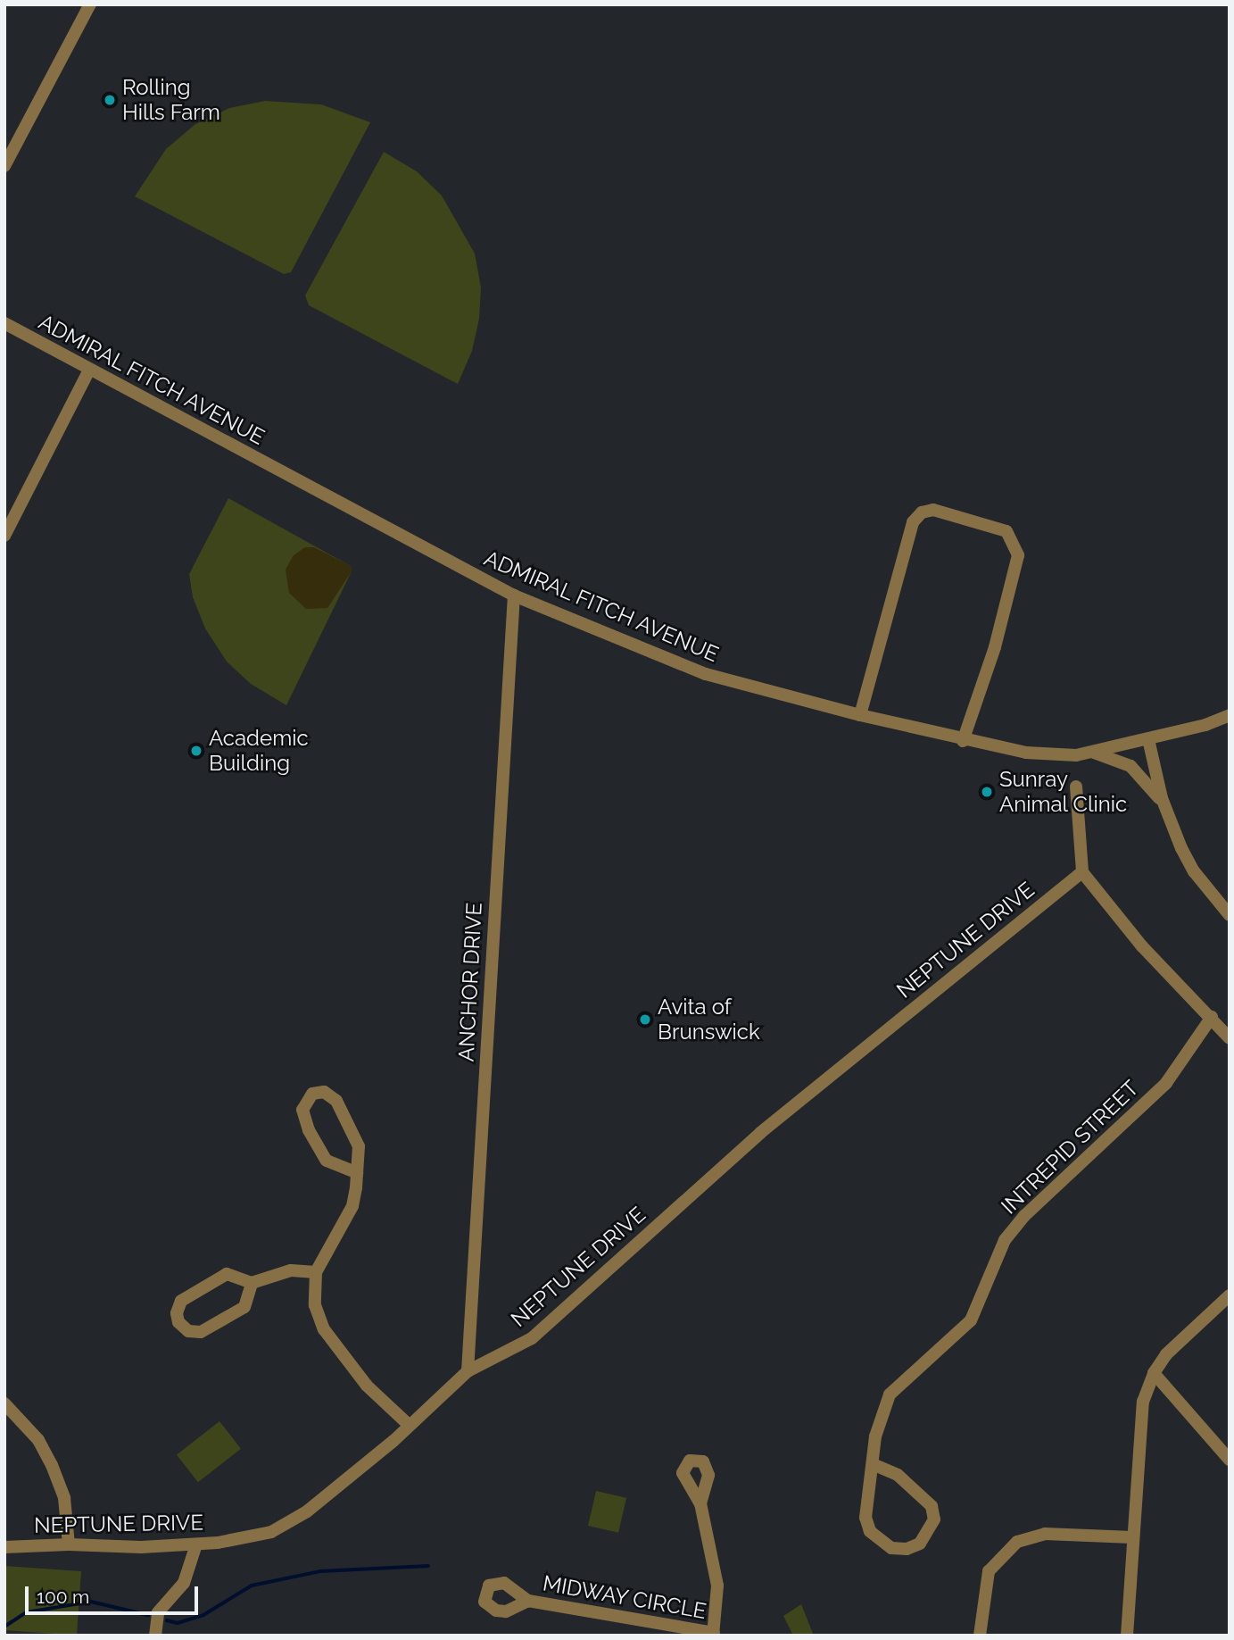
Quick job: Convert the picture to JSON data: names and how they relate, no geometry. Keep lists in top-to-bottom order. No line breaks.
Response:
{"streets":{"street":["ADMIRAL FITCH AVENUE","NEPTUNE DRIVE","ANCHOR DRIVE","INTREPID STREET","MIDWAY CIRCLE"]},"crossings":[["ADMIRAL FITCH AVENUE","ANCHOR DRIVE"],["NEPTUNE DRIVE","ANCHOR DRIVE"]],"places":["Rolling Hills Farm","Academic Building","Sunray Animal Clinic","Avita of Brunswick"],"scale_bar":"100 m"}
